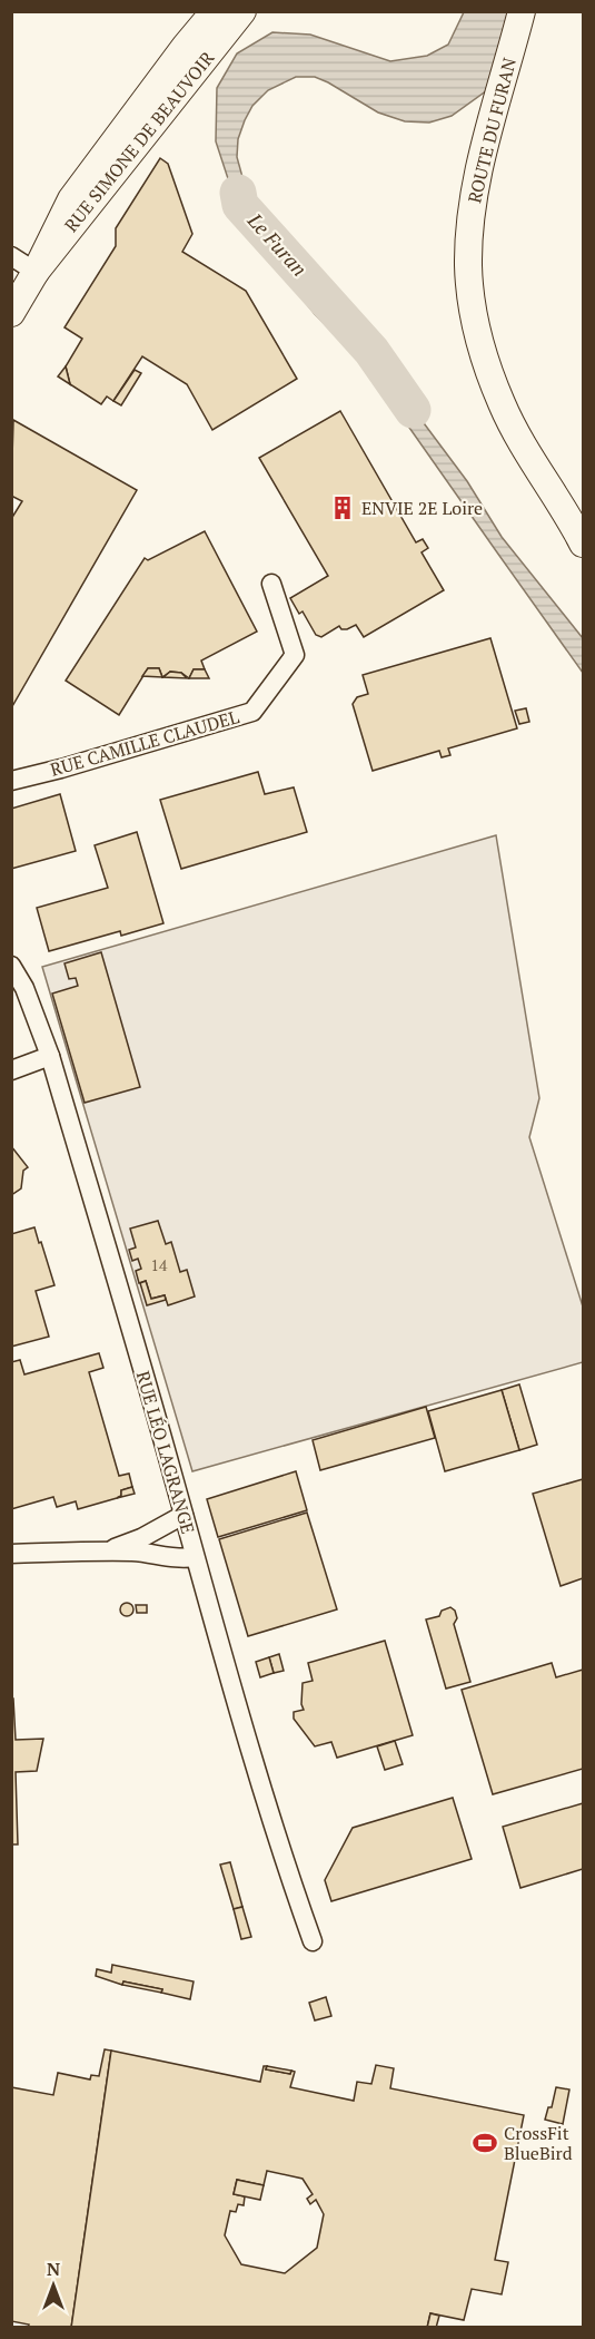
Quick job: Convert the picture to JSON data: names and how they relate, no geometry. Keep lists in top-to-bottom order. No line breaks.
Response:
{"streets":{"main road":["ROUTE DU FURAN","RUE SIMONE DE BEAUVOIR"],"street":["RUE CAMILLE CLAUDEL","RUE LÉO LAGRANGE"]},"water":["Le Furan"],"places":{"building":["ENVIE 2E Loire"],"sports":["CrossFit BlueBird"]},"house_numbers":["14"],"north":"top"}
